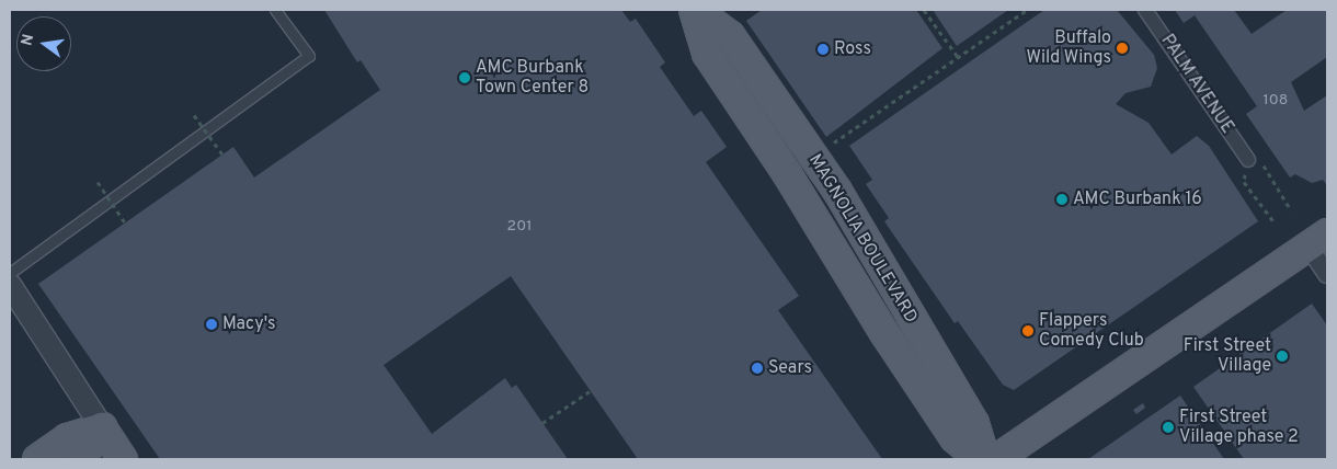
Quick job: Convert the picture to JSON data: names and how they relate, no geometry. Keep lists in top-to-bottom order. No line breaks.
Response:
{"streets":{"main road":["MAGNOLIA BOULEVARD"],"street":["PALM AVENUE"]},"places":["Buffalo Wild Wings","Ross","AMC Burbank Town Center 8","AMC Burbank 16","Macy's","Flappers Comedy Club","First Street Village","Sears","First Street Village phase 2"],"house_numbers":["108","201"],"north":"left"}
